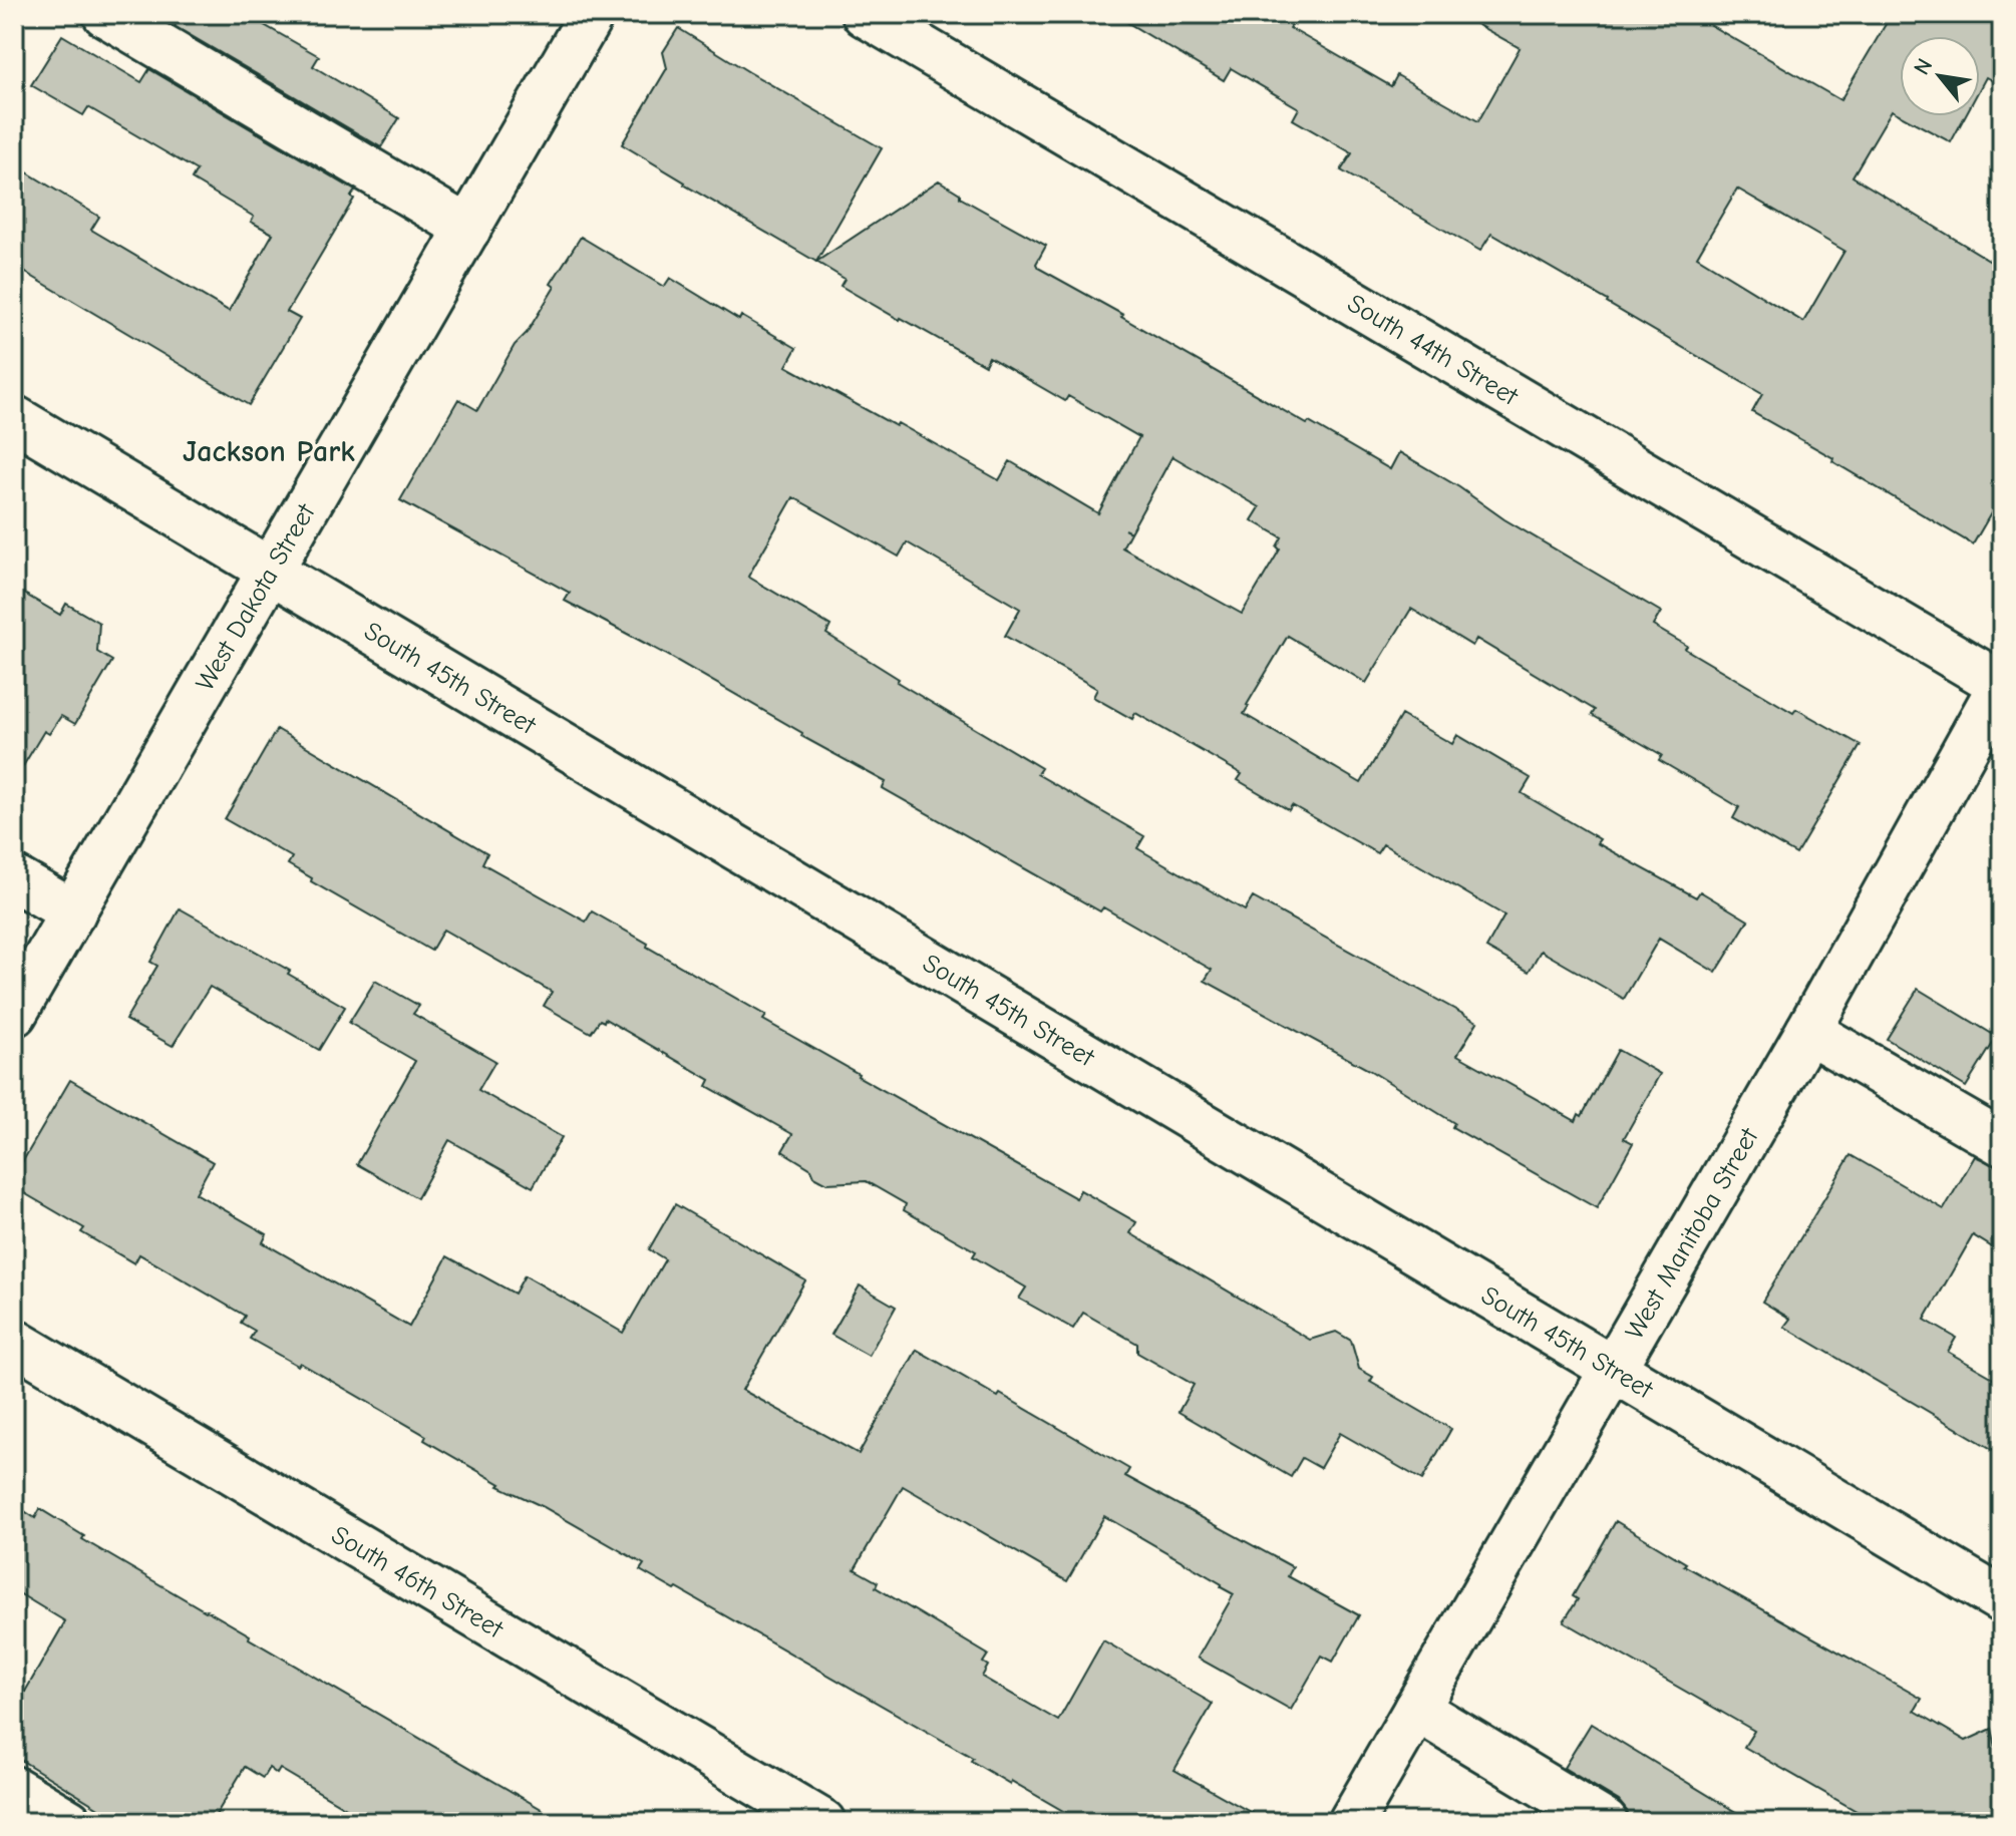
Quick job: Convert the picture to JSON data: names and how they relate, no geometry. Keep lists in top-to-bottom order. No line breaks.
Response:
{"streets":{"street":["South 44th Street","West Dakota Street","South 45th Street","West Manitoba Street","South 46th Street"]},"crossings":[["South 44th Street","West Manitoba Street"],["West Dakota Street","South 45th Street"],["South 45th Street","West Manitoba Street"]],"districts":["Jackson Park"],"north":"top left"}
